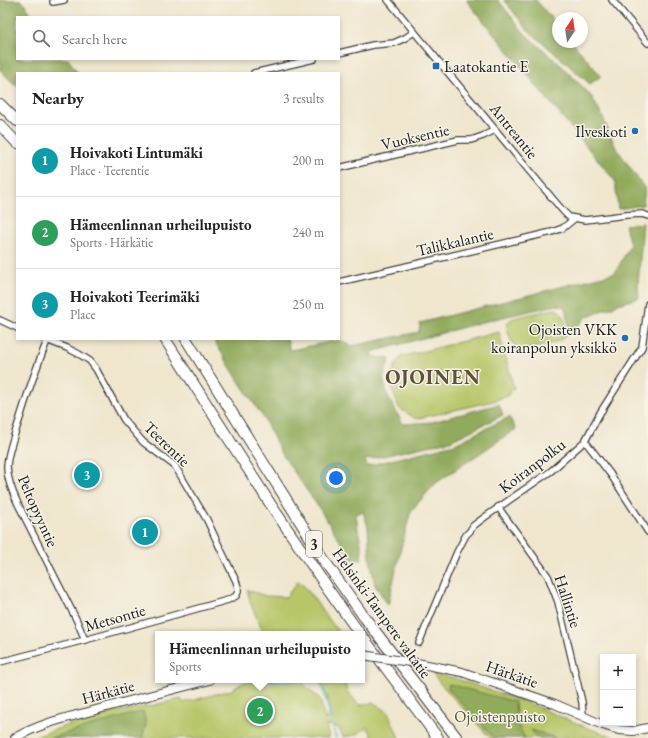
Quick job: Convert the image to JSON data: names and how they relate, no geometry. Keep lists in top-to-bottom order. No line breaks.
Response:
{"streets":{"highway":["3","Helsinki-Tampere valtatie"],"main road":["Härkätie"],"street":["Antreantie","Vuoksentie","Talikkalantie","Teerentie","Koiranpolku","Peltopyyntie","Hallintie","Metsontie"]},"crossings":[["Antreantie","Vuoksentie"],["Antreantie","Talikkalantie"],["Teerentie","Peltopyyntie"],["Teerentie","Metsontie"],["Koiranpolku","Hallintie"],["Peltopyyntie","Metsontie"],["Hallintie","Härkätie"]],"districts":["OJOINEN"],"parks":["Ojoistenpuisto"],"places":{"transit":["Laatokantie E"],"other":["Ilveskoti","Ojoisten VKK koiranpolun yksikkö"]},"north":"top","page":{"search":"Search here","heading":["Nearby","3 results"],"list":[{"mark":"1","name":"Hoivakoti Lintumäki","note":"Place · Teerentie","value":"200 m"},{"mark":"2","name":"Hämeenlinnan urheilupuisto","note":"Sports · Härkätie","value":"240 m"},{"mark":"3","name":"Hoivakoti Teerimäki","note":"Place","value":"250 m"}],"pins":["3","1","2"],"popup":["Hämeenlinnan urheilupuisto","Sports"],"map_buttons":["+","−"]}}
